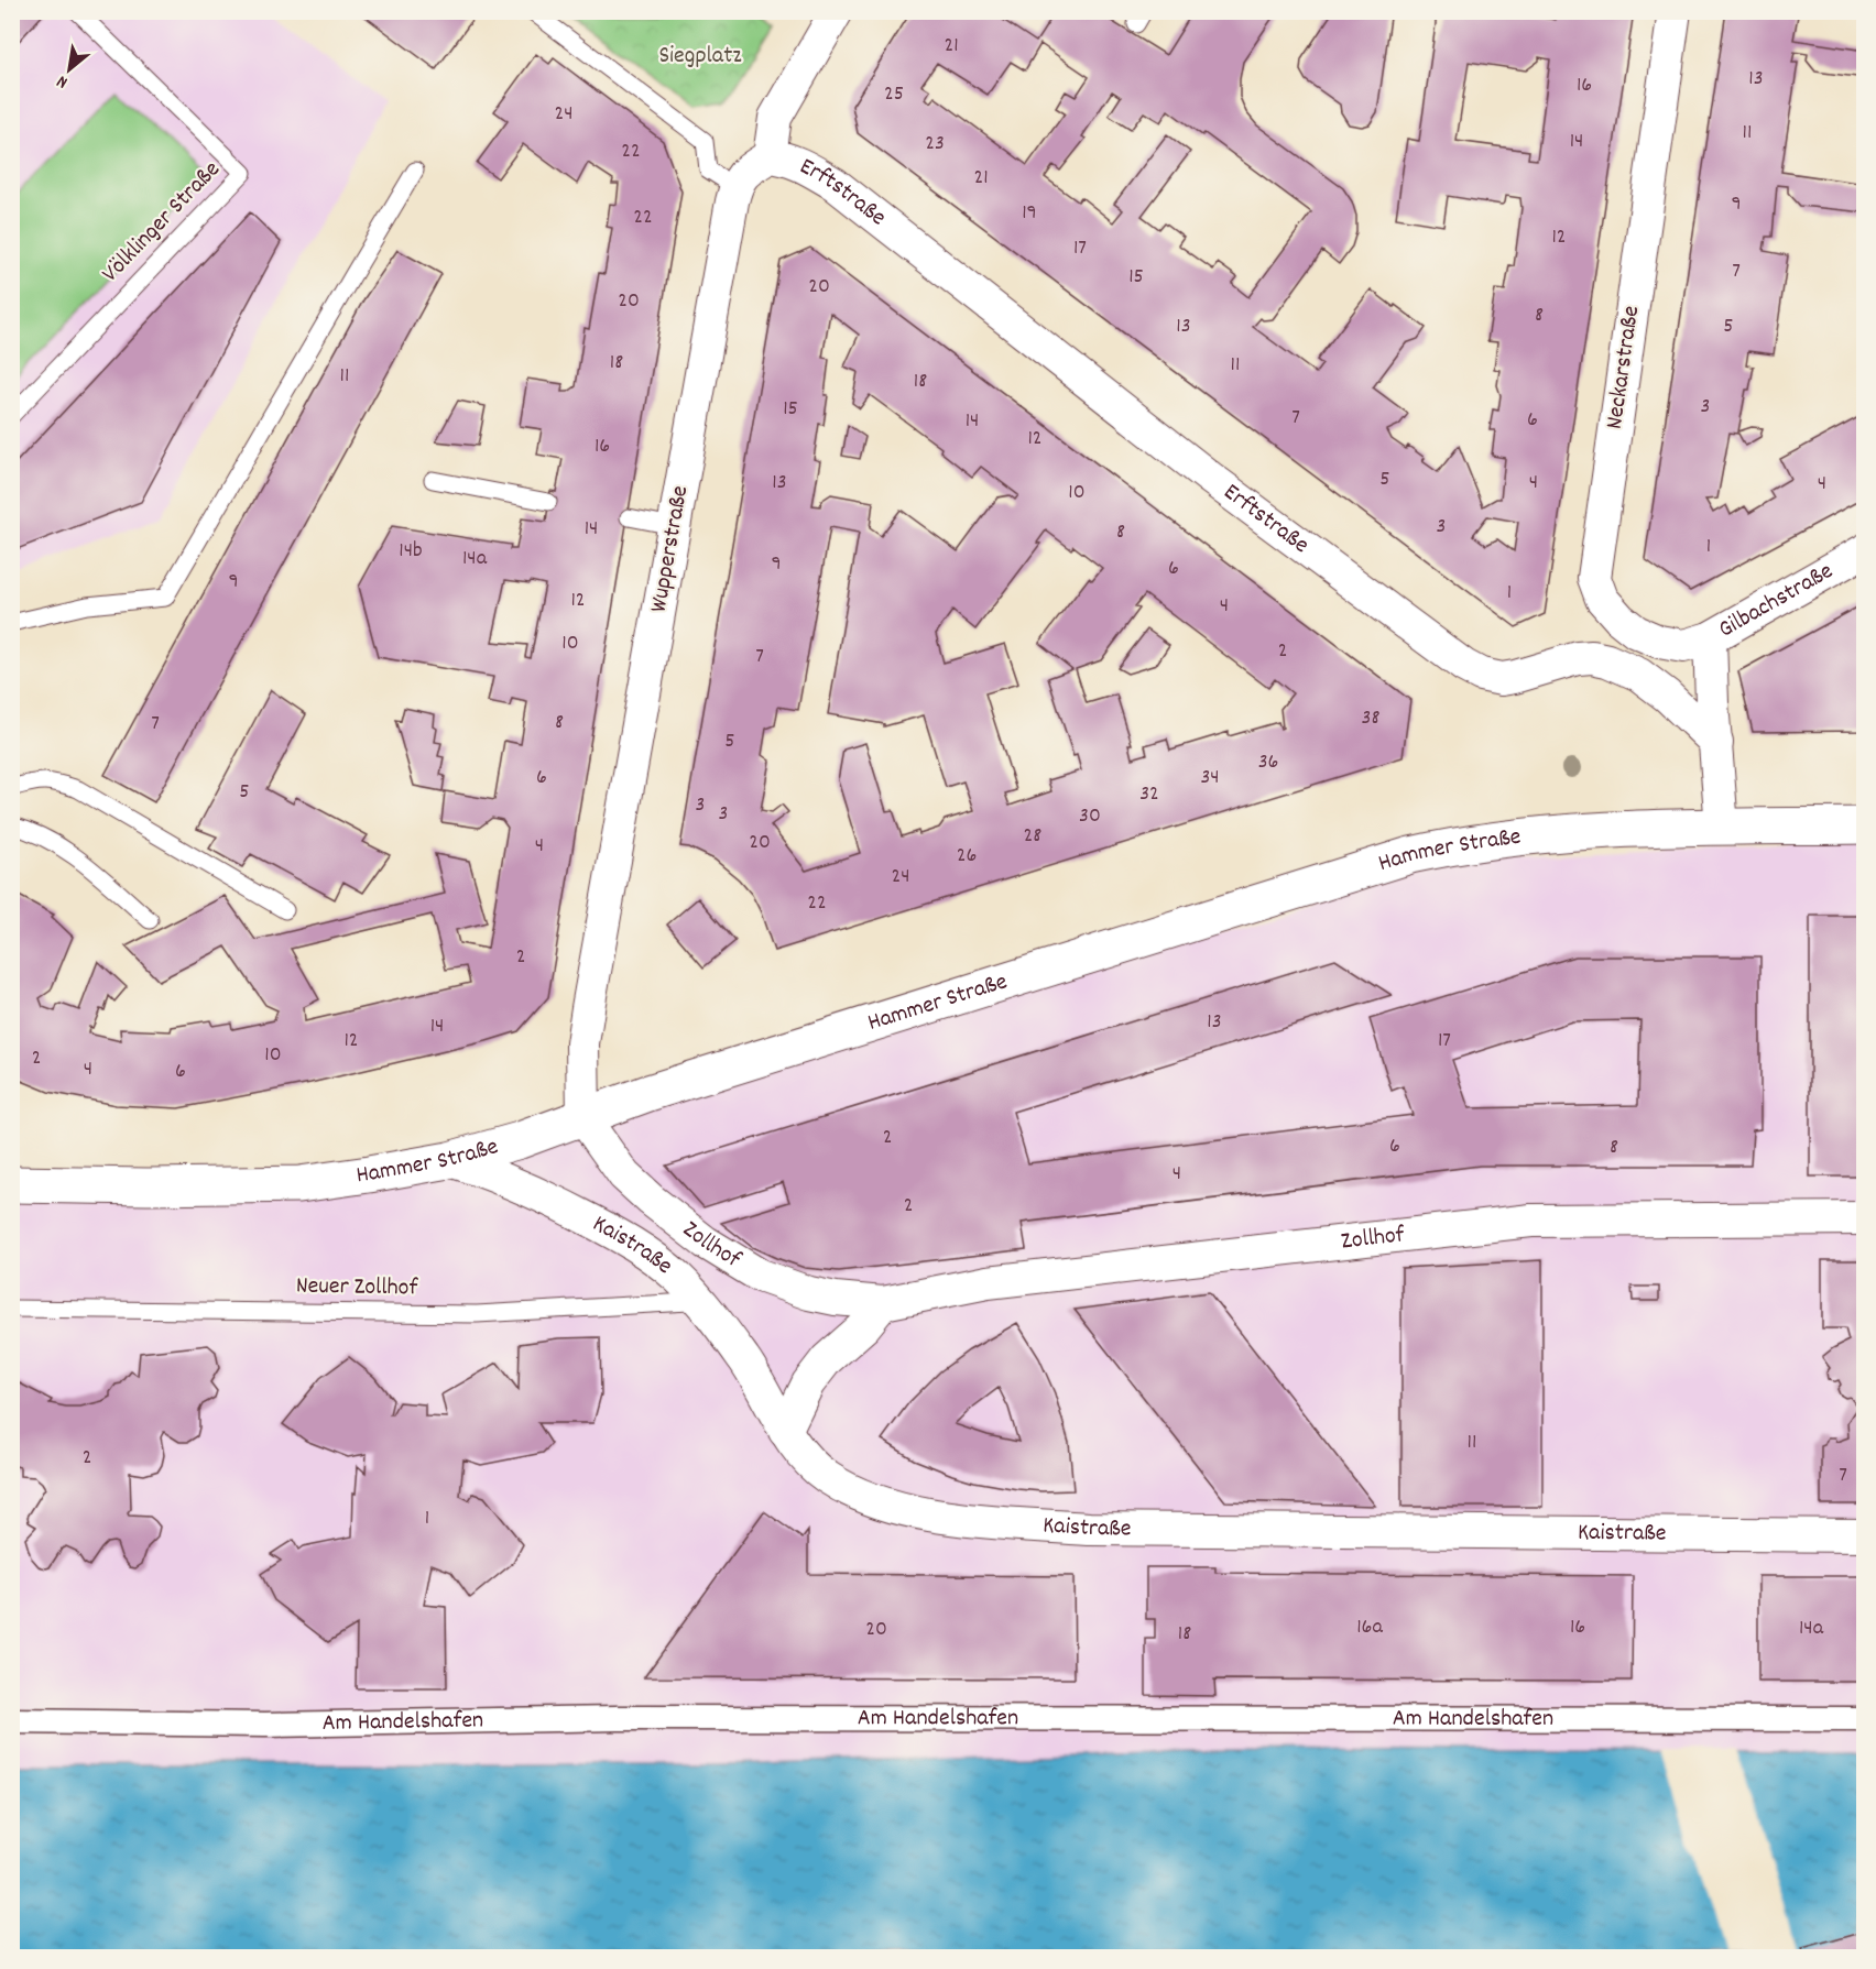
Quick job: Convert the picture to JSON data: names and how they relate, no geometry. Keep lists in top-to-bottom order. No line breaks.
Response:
{"streets":{"street":["Erftstraße","Neckarstraße","Wupperstraße","Gilbachstraße","Hammer Straße","Zollhof","Kaistraße","Am Handelshafen"],"lane":["Völklinger Straße","Neuer Zollhof"]},"crossings":[["Erftstraße","Gilbachstraße"],["Neckarstraße","Gilbachstraße"],["Wupperstraße","Hammer Straße"],["Wupperstraße","Zollhof"],["Hammer Straße","Zollhof"],["Hammer Straße","Kaistraße"],["Kaistraße","Neuer Zollhof"]],"parks":["Siegplatz"],"house_numbers":["21","13","16","25","24","11","14","23","22","21","9","19","22","12","17","7","15","20","20","8","13","5","18","11","11","18","3","15","7","6","14","12","16","5","13","4","4","10","3","14","8","1","14b","14a","9","6","9","1","12","4","10","2","7","38","8","7","5","36","6","34","5","32","3","3","30","28","20","4","26","24","22","2","13","14","12","17","10","2","4","6","2","6","8","4","2","11","2","7","1","16a","16","14a","20","18"],"north":"bottom left"}
